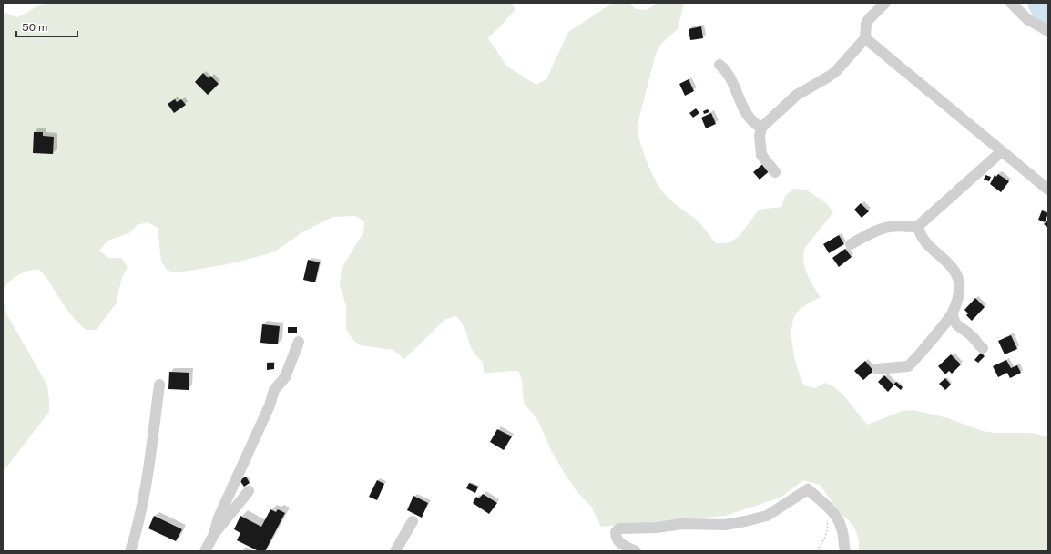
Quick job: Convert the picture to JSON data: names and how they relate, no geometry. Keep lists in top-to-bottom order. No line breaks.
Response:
{"scale_bar":"50 m"}
